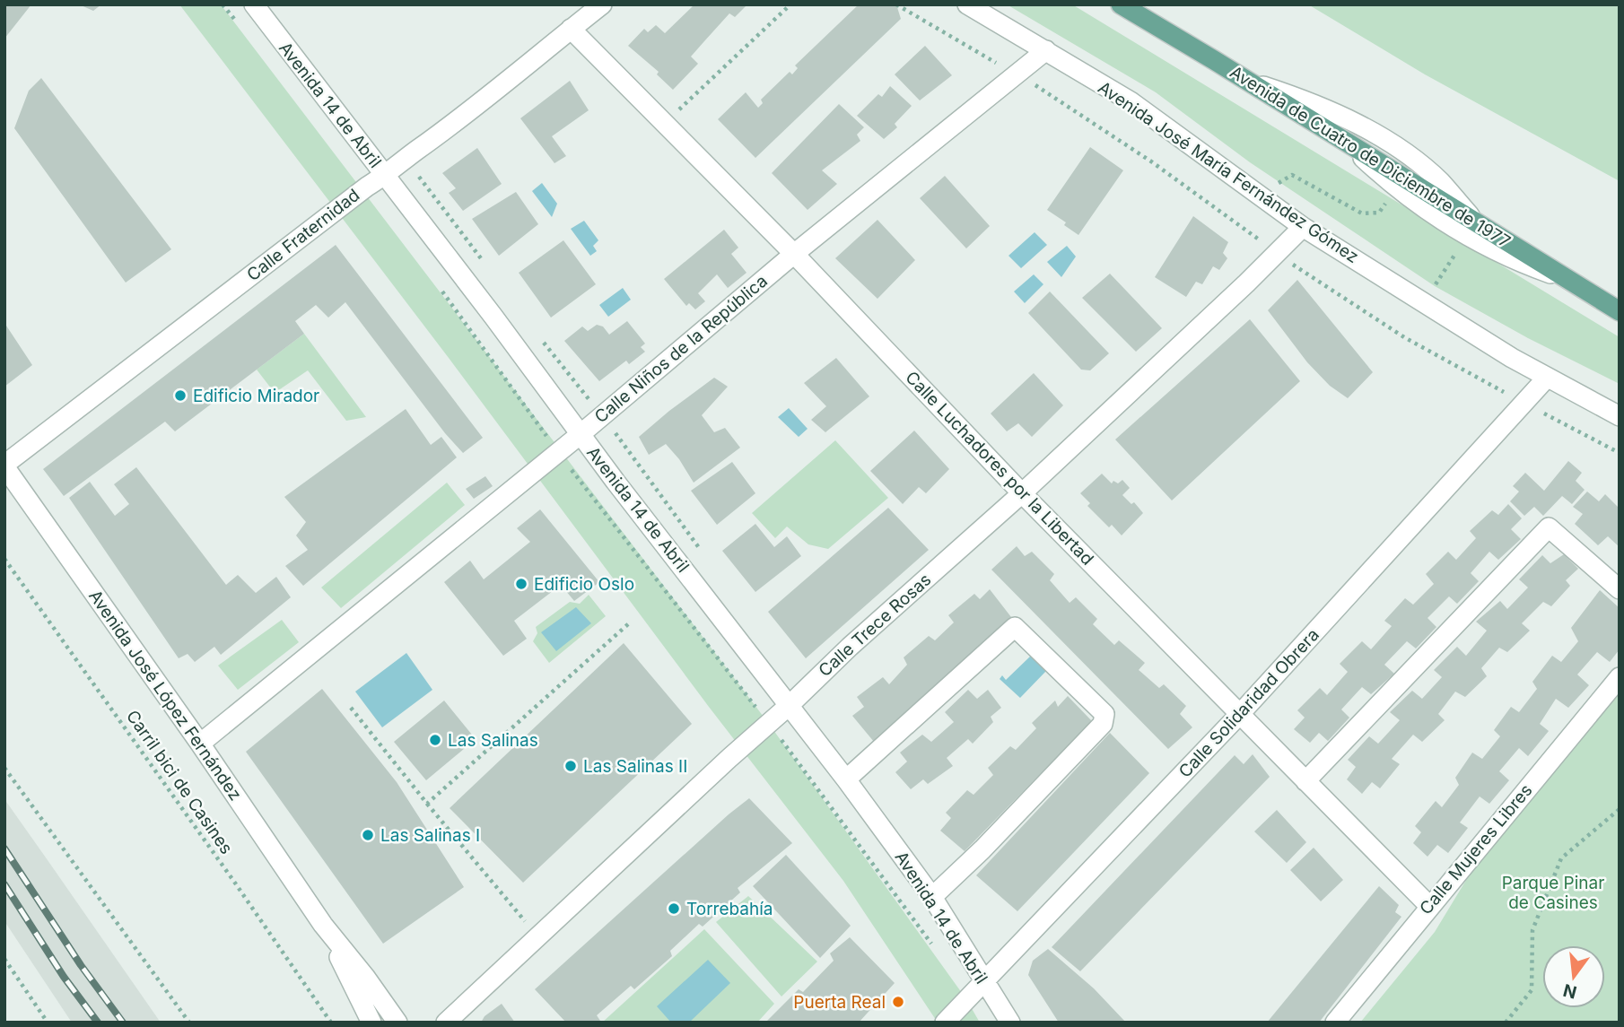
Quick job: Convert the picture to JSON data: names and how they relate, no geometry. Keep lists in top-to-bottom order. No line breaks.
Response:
{"streets":{"main road":["Avenida de Cuatro de Diciembre de 1977"],"street":["Avenida 14 de Abril","Avenida José María Fernández Gómez","Calle Fraternidad","Calle Niños de la República","Calle Luchadores por la Libertad","Calle Trece Rosas","Avenida José López Fernández","Calle Solidaridad Obrera","Calle Mujeres Libres"],"path":["Carril bici de Casines"]},"crossings":[["Avenida 14 de Abril","Calle Fraternidad"],["Avenida 14 de Abril","Calle Niños de la República"],["Avenida 14 de Abril","Calle Trece Rosas"],["Avenida 14 de Abril","Calle Solidaridad Obrera"],["Avenida José María Fernández Gómez","Calle Niños de la República"],["Avenida José María Fernández Gómez","Calle Trece Rosas"],["Avenida José María Fernández Gómez","Calle Solidaridad Obrera"],["Calle Fraternidad","Calle Luchadores por la Libertad"],["Calle Fraternidad","Avenida José López Fernández"],["Calle Niños de la República","Calle Luchadores por la Libertad"],["Calle Niños de la República","Avenida José López Fernández"],["Calle Luchadores por la Libertad","Calle Trece Rosas"],["Calle Luchadores por la Libertad","Calle Solidaridad Obrera"],["Calle Luchadores por la Libertad","Calle Mujeres Libres"]],"parks":["Parque Pinar de Casines"],"places":["Edificio Mirador","Edificio Oslo","Las Salinas","Las Salinas II","Las Salinas I","Torrebahía","Puerta Real"],"north":"bottom"}
